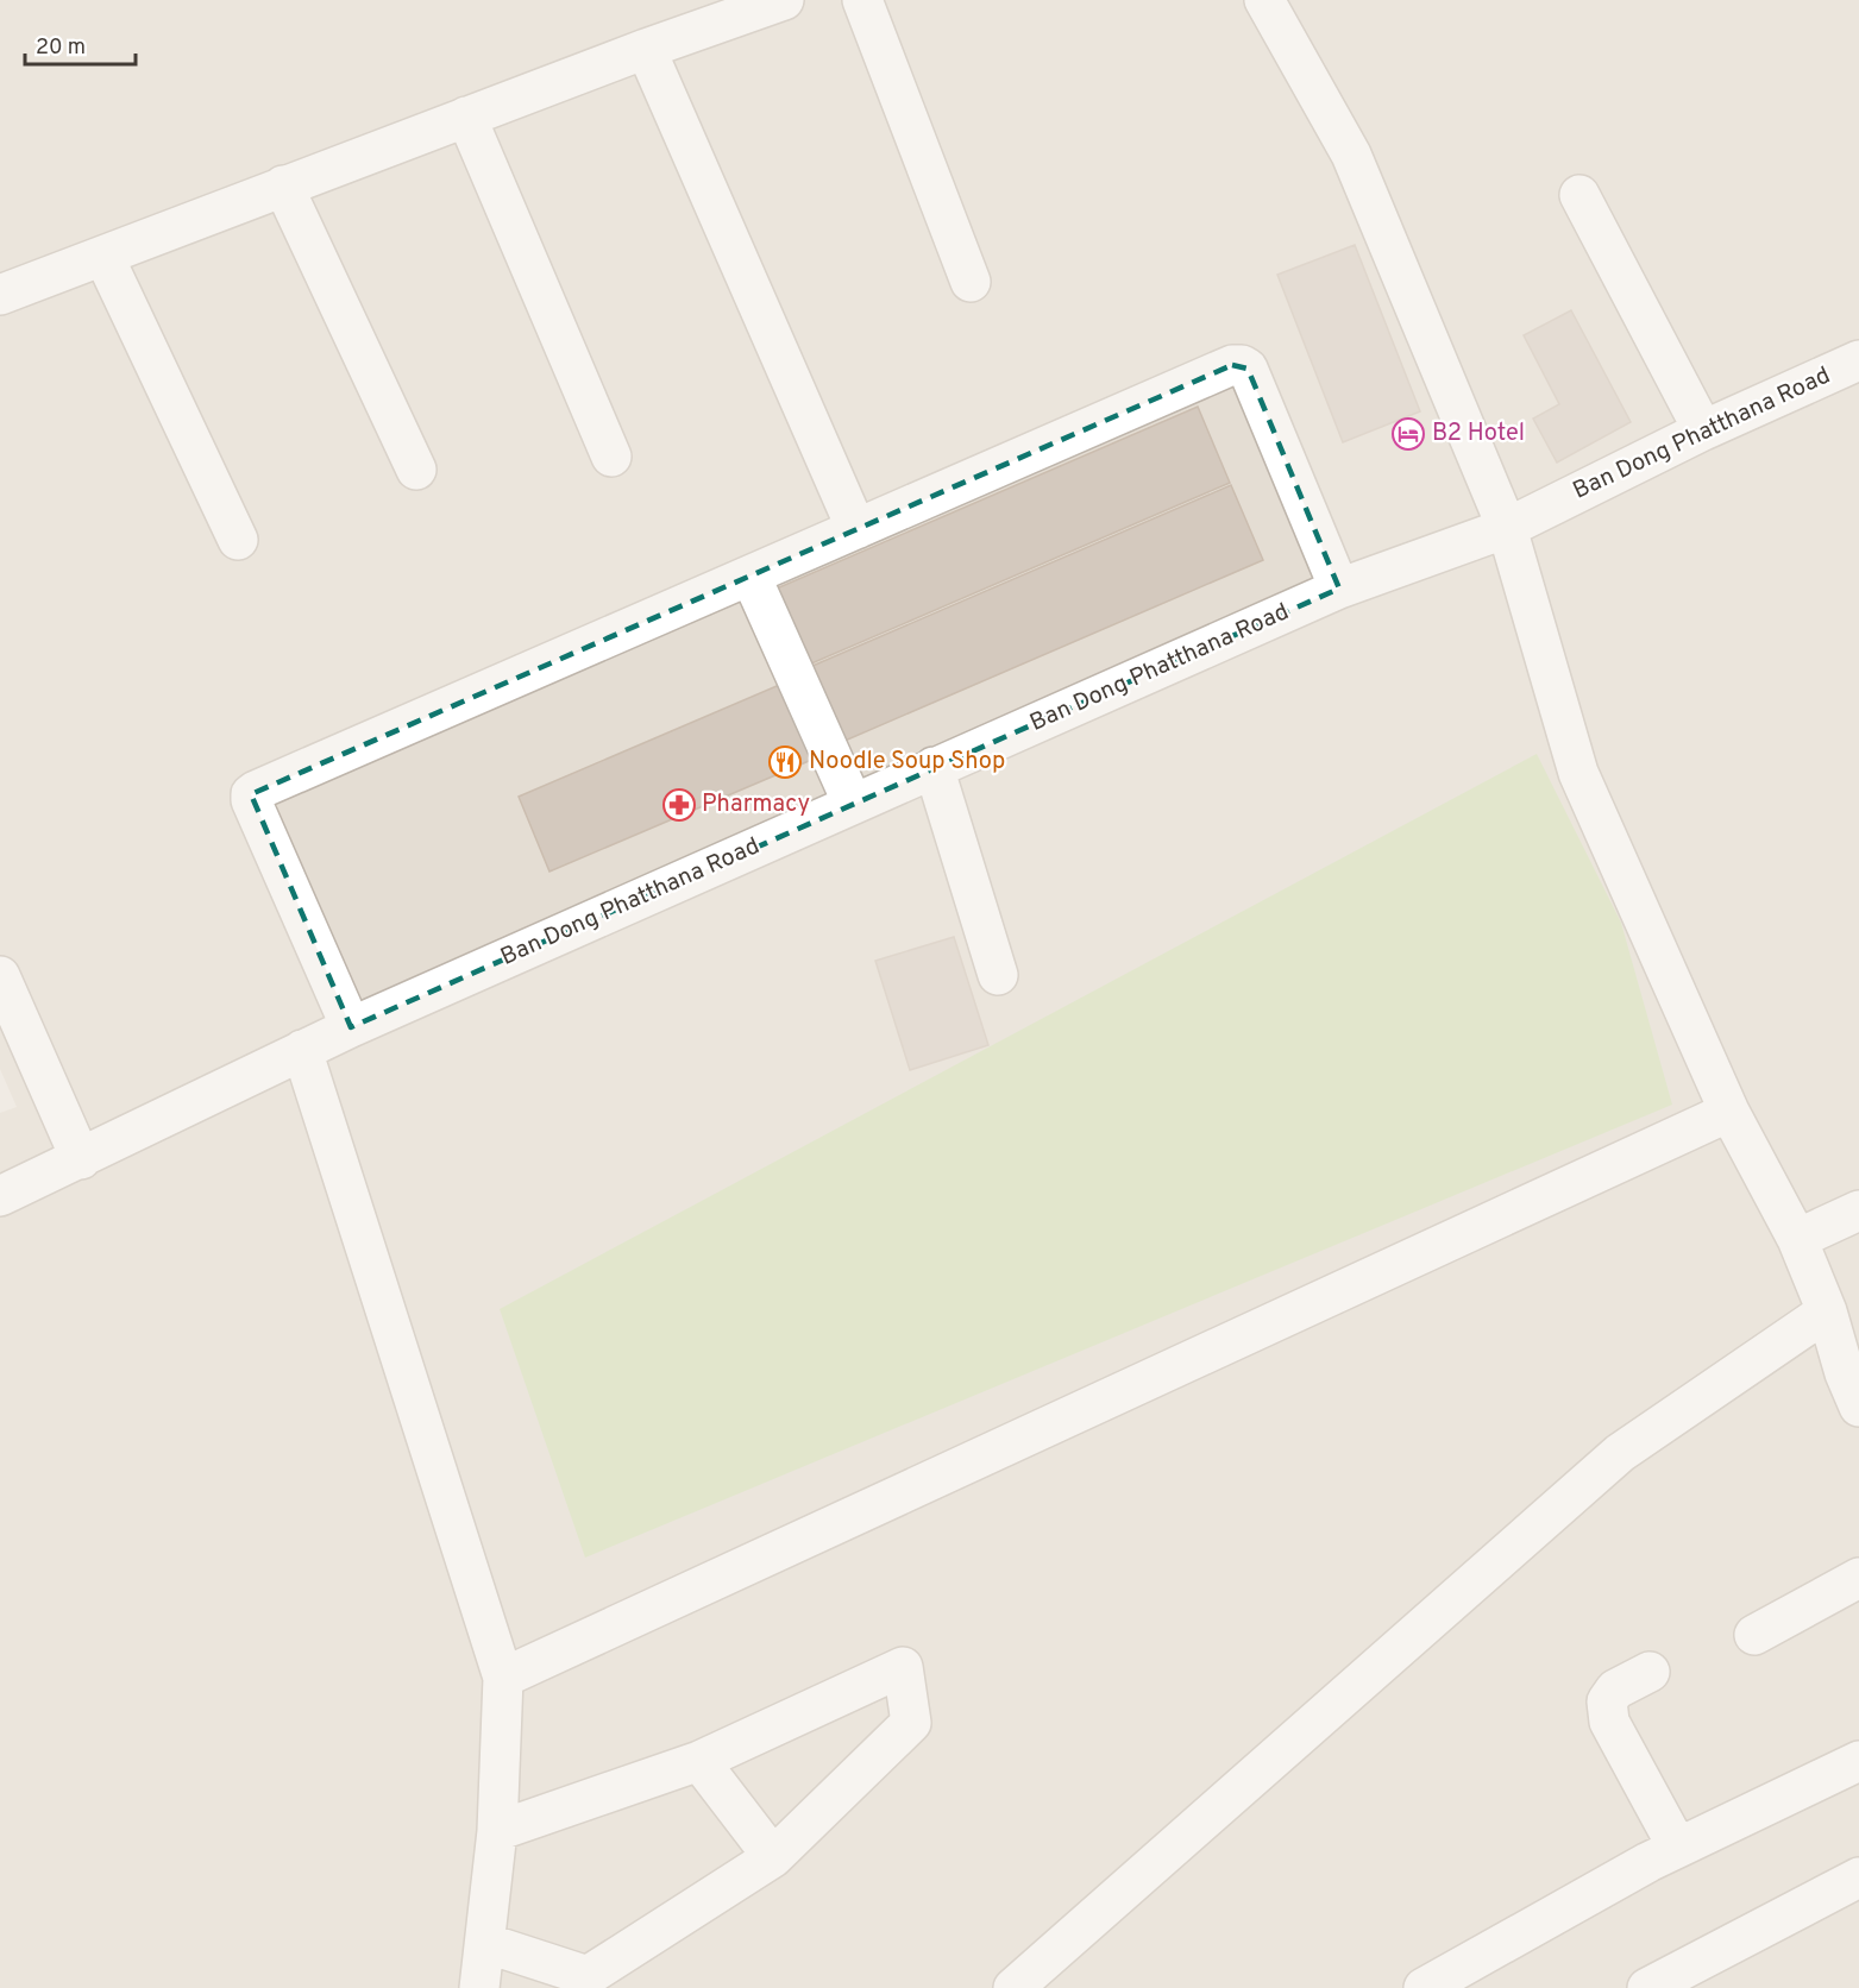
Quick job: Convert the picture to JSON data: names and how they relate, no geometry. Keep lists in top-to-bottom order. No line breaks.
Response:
{"streets":{"street":["Ban Dong Phatthana Road"]},"places":{"hotel":["B2 Hotel"],"restaurant":["Noodle Soup Shop"],"pharmacy":["Pharmacy"]},"scale_bar":"20 m"}
